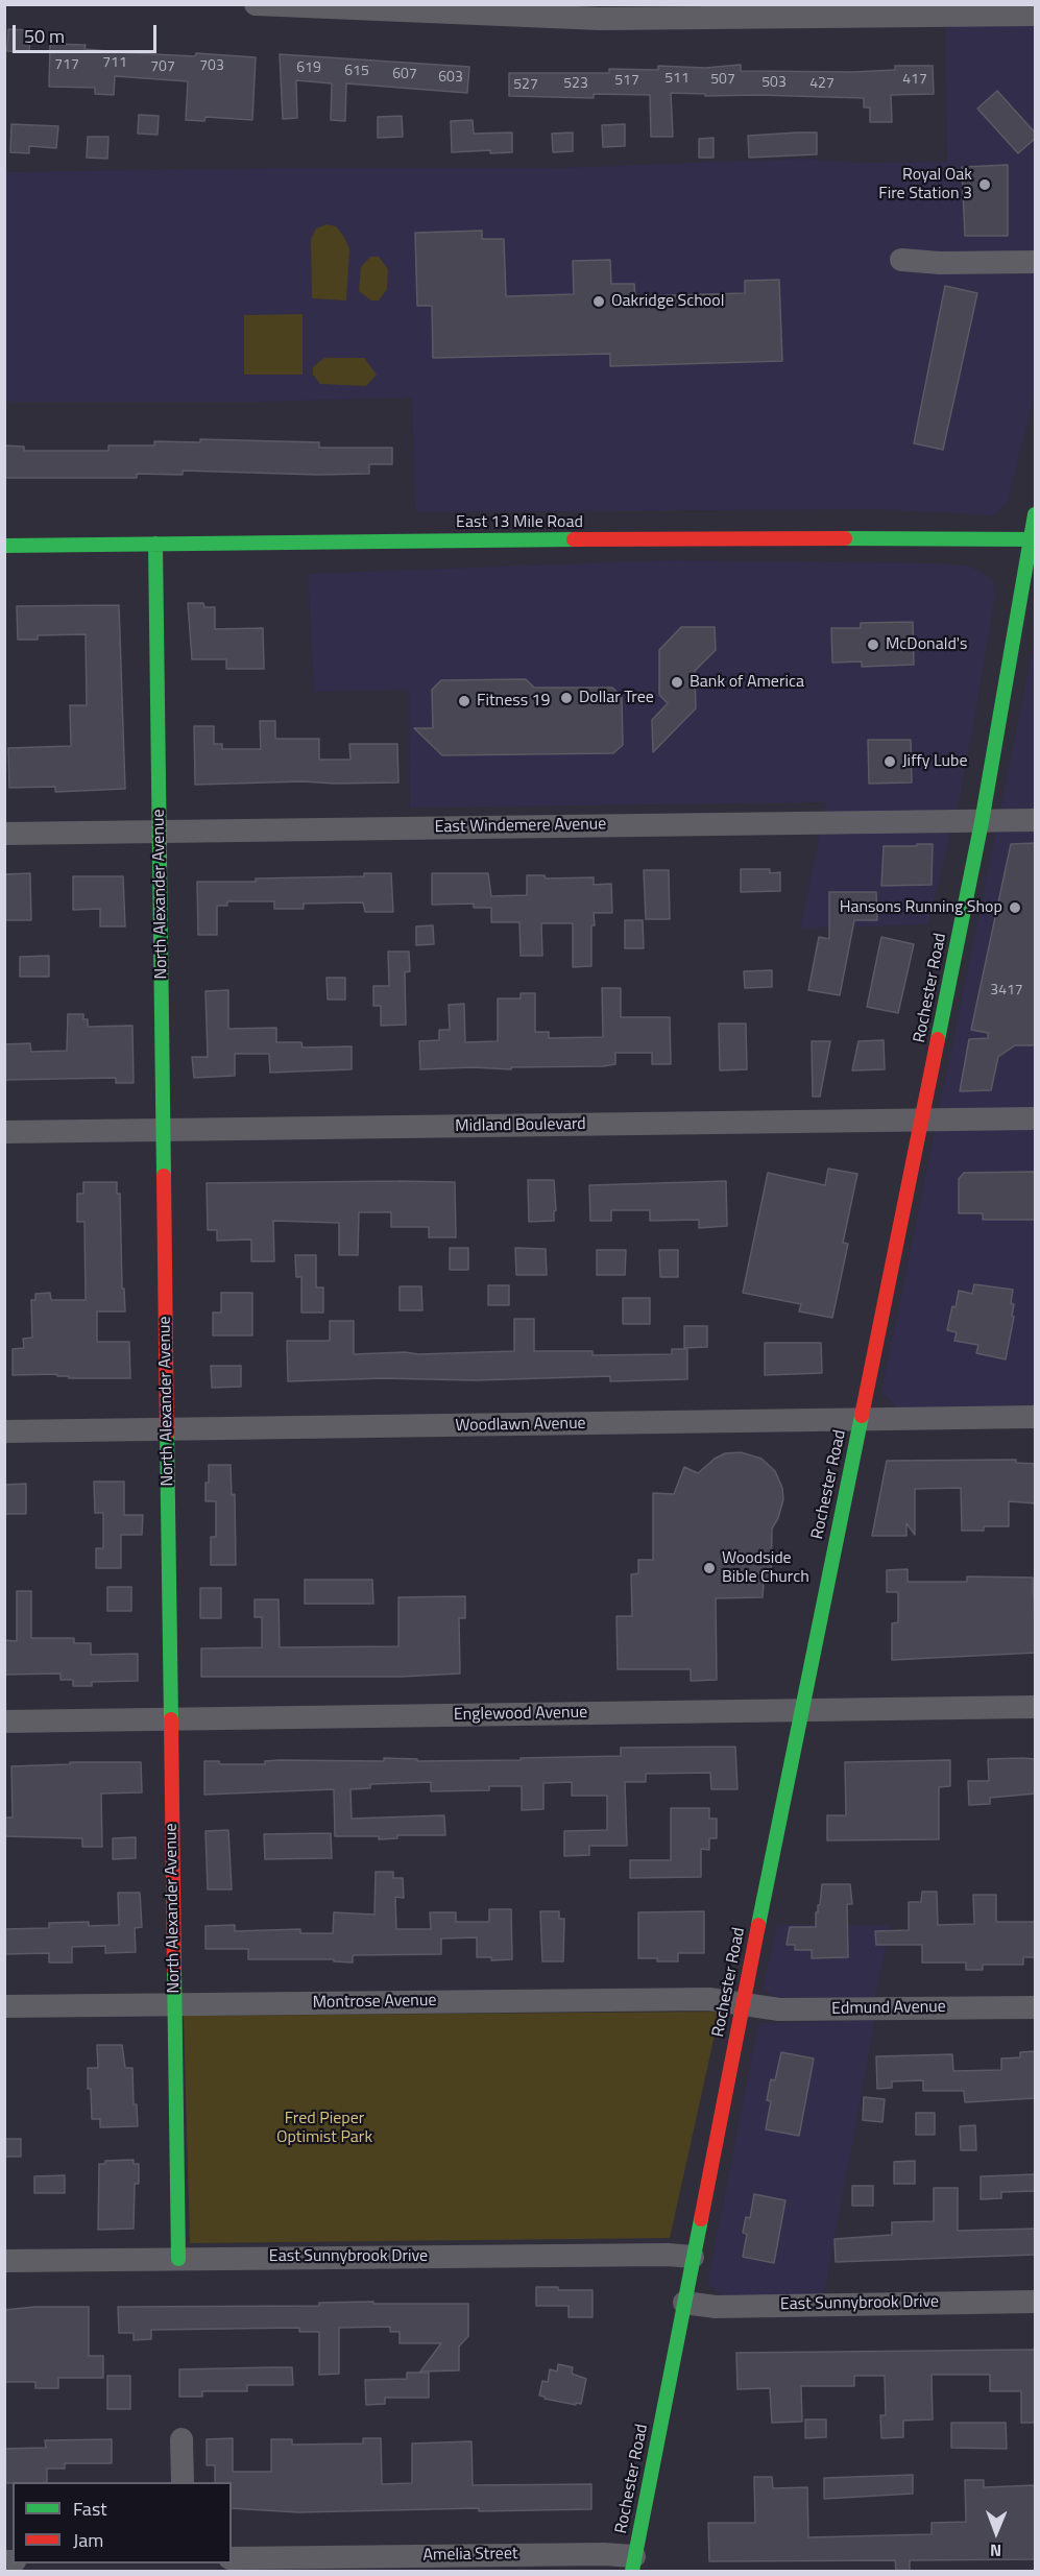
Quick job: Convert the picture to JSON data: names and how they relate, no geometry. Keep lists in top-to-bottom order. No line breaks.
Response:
{"streets":{"main road":["East 13 Mile Road","North Alexander Avenue","Rochester Road"],"street":["East Windemere Avenue","Midland Boulevard","Woodlawn Avenue","Englewood Avenue","Montrose Avenue","Edmund Avenue","East Sunnybrook Drive","Amelia Street"]},"crossings":[["East 13 Mile Road","North Alexander Avenue"],["East 13 Mile Road","Rochester Road"],["East Windemere Avenue","North Alexander Avenue"],["East Windemere Avenue","Rochester Road"],["North Alexander Avenue","Midland Boulevard"],["North Alexander Avenue","Woodlawn Avenue"],["North Alexander Avenue","Englewood Avenue"],["North Alexander Avenue","Montrose Avenue"],["North Alexander Avenue","East Sunnybrook Drive"],["Rochester Road","Midland Boulevard"],["Rochester Road","Woodlawn Avenue"],["Rochester Road","Englewood Avenue"],["Rochester Road","Montrose Avenue"],["Rochester Road","Edmund Avenue"],["Rochester Road","East Sunnybrook Drive"],["Rochester Road","Amelia Street"],["Montrose Avenue","Edmund Avenue"]],"parks":["Fred Pieper Optimist Park"],"places":["Royal Oak Fire Station 3","Oakridge School","McDonald's","Bank of America","Dollar Tree","Fitness 19","Jiffy Lube","Hansons Running Shop","Woodside Bible Church"],"house_numbers":["711","717","703","707","619","615","607","603","511","507","417","517","503","523","427","527","3417"],"legend":["Fast","Jam"],"scale_bar":"50 m","north":"bottom"}
